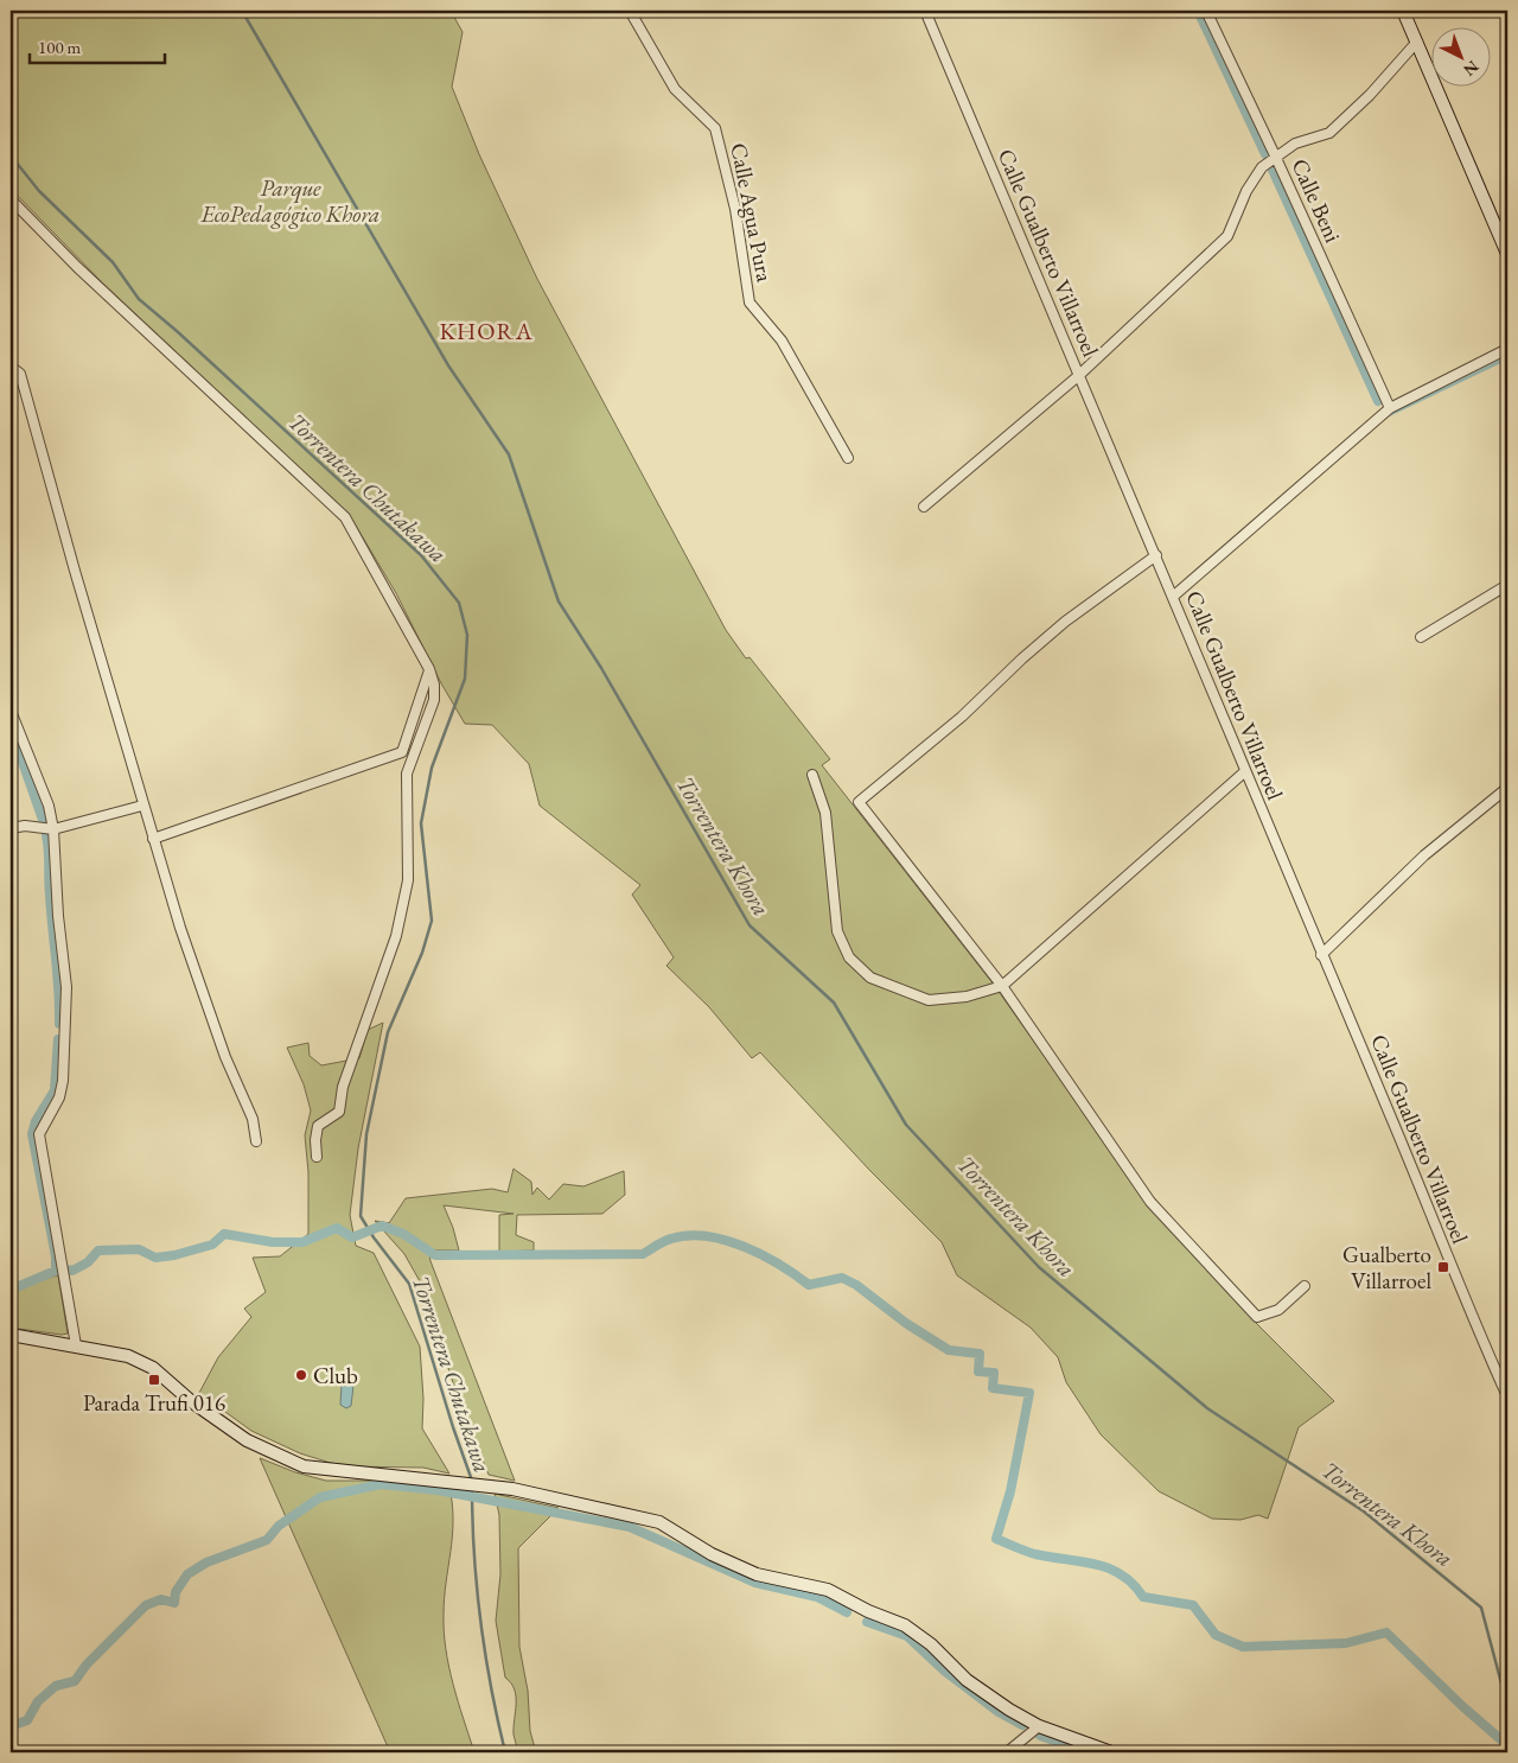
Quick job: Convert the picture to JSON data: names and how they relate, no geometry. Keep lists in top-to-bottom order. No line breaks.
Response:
{"streets":{"street":["Calle Beni","Calle Agua Pura","Calle Gualberto Villarroel"]},"districts":["KHORA"],"water":["Torrentera Chutakawa","Torrentera Khora"],"parks":["Parque EcoPedagógico Khora"],"places":{"transit":["Gualberto Villarroel","Parada Trufi 016"],"other":["Club"]},"scale_bar":"100 m","north":"bottom right"}
